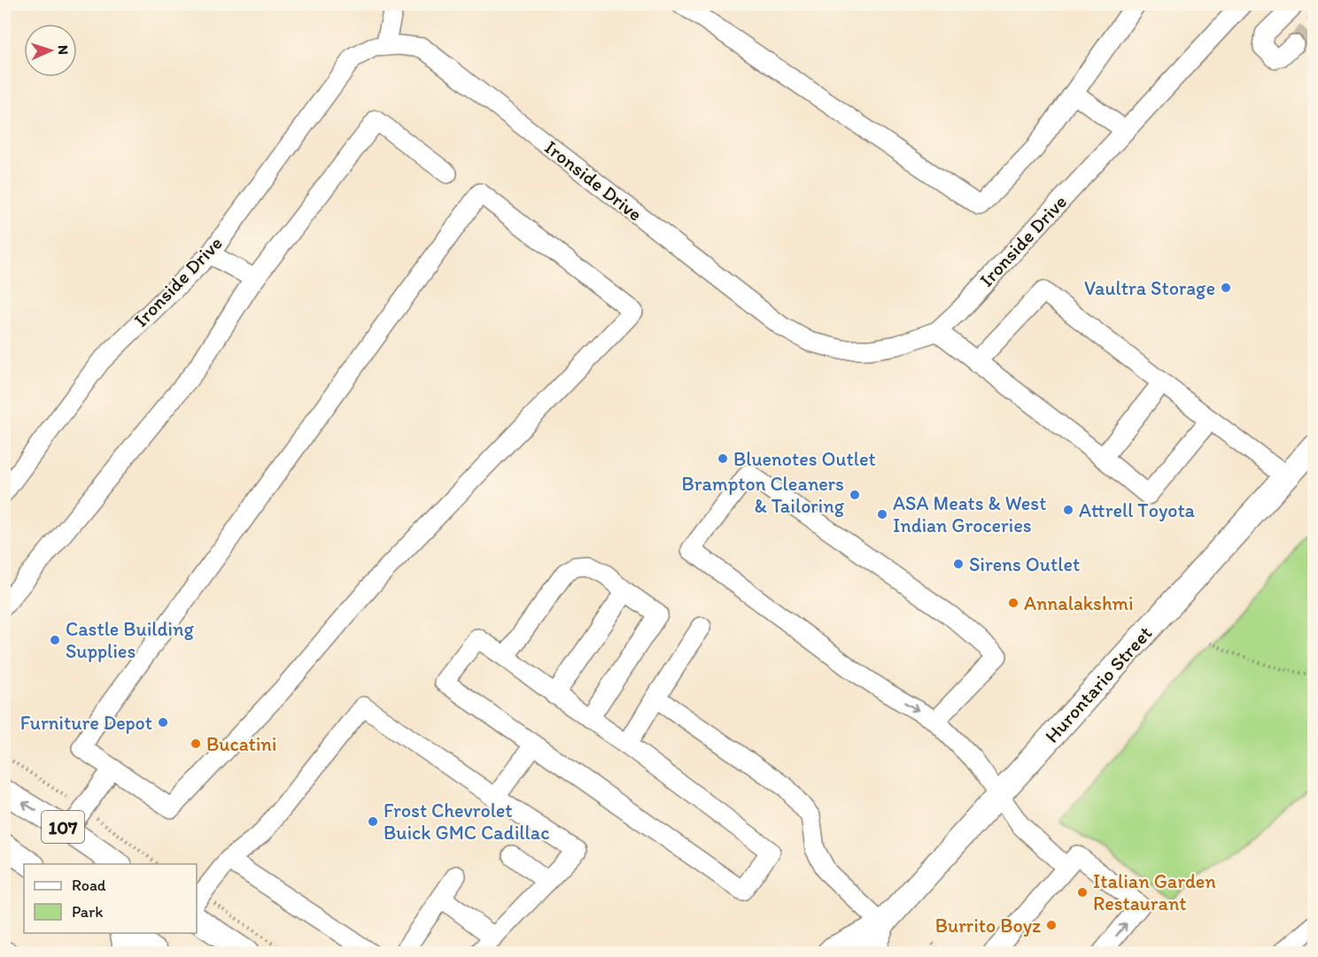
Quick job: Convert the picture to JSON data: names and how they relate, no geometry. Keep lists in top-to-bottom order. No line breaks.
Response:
{"streets":{"main road":["Hurontario Street","107"],"street":["Ironside Drive"]},"places":["Vaultra Storage","Bluenotes Outlet","Brampton Cleaners & Tailoring","Attrell Toyota","ASA Meats & West Indian Groceries","Sirens Outlet","Annalakshmi","Castle Building Supplies","Furniture Depot","Bucatini","Frost Chevrolet Buick GMC Cadillac","Italian Garden Restaurant","Burrito Boyz"],"legend":["Road","Park"],"north":"right"}
